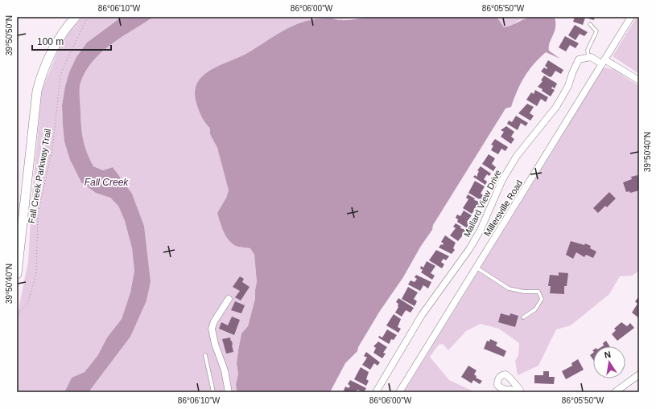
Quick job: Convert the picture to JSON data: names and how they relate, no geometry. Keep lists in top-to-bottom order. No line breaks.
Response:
{"streets":{"street":["Mallard View Drive","Millersville Road"],"path":["Fall Creek Parkway Trail"]},"water":["Fall Creek"],"scale_bar":"100 m","north":"top","coordinates":["86°06'10\"W","86°06'00\"W","86°05'50\"W","39°50'50\"N","39°50'40\"N"]}
